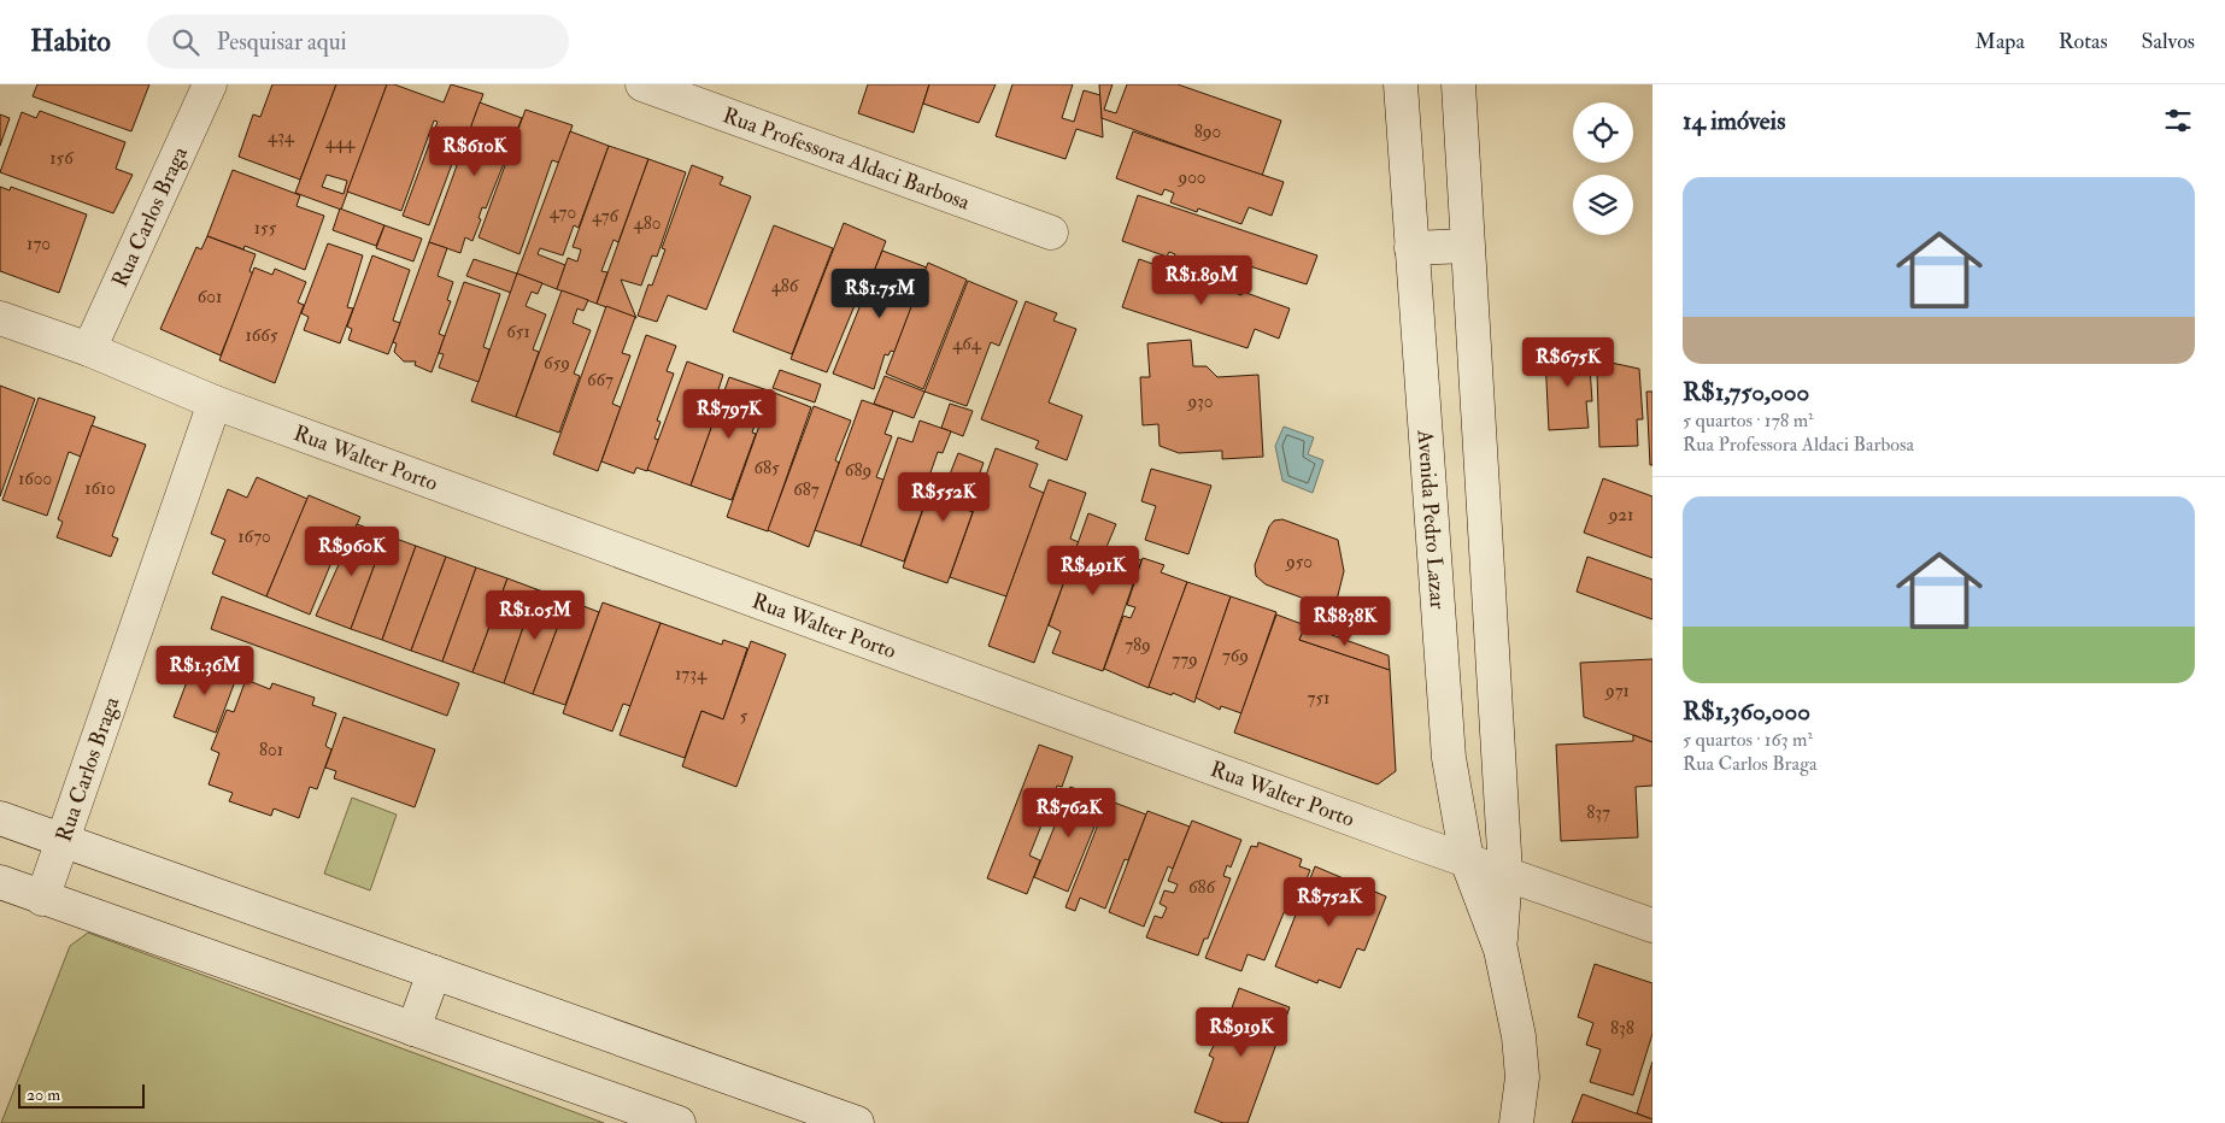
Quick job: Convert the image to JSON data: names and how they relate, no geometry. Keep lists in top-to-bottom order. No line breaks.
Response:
{"streets":{"street":["Rua Professora Aldaci Barbosa","Rua Carlos Braga","Rua Walter Porto","Avenida Pedro Lazar"]},"crossings":[["Rua Carlos Braga","Rua Walter Porto"],["Rua Walter Porto","Avenida Pedro Lazar"]],"house_numbers":["890","434","444","156","900","470","476","480","155","170","486","601","651","1665","464","659","667","930","685","689","1600","1610","687","921","1670","950","789","769","779","1734","971","751","5","801","837","686","838"],"scale_bar":"20 m","page":{"header":"Habito","search":"Pesquisar aqui","nav":["Mapa","Rotas","Salvos"],"heading":"14 imóveis","price":["R$610K","R$1.89M","R$1.75M","R$675K","R$797K","R$552K","R$960K","R$491K","R$1.05M","R$838K","R$1.36M","R$762K","R$752K","R$919K"],"list":[{"name":"R$1,750,000","note":"5 quartos · 178 m² · Rua Professora Aldaci Barbosa"},{"name":"R$1,360,000","note":"5 quartos · 163 m² · Rua Carlos Braga"}],"scale":"20 m"}}
